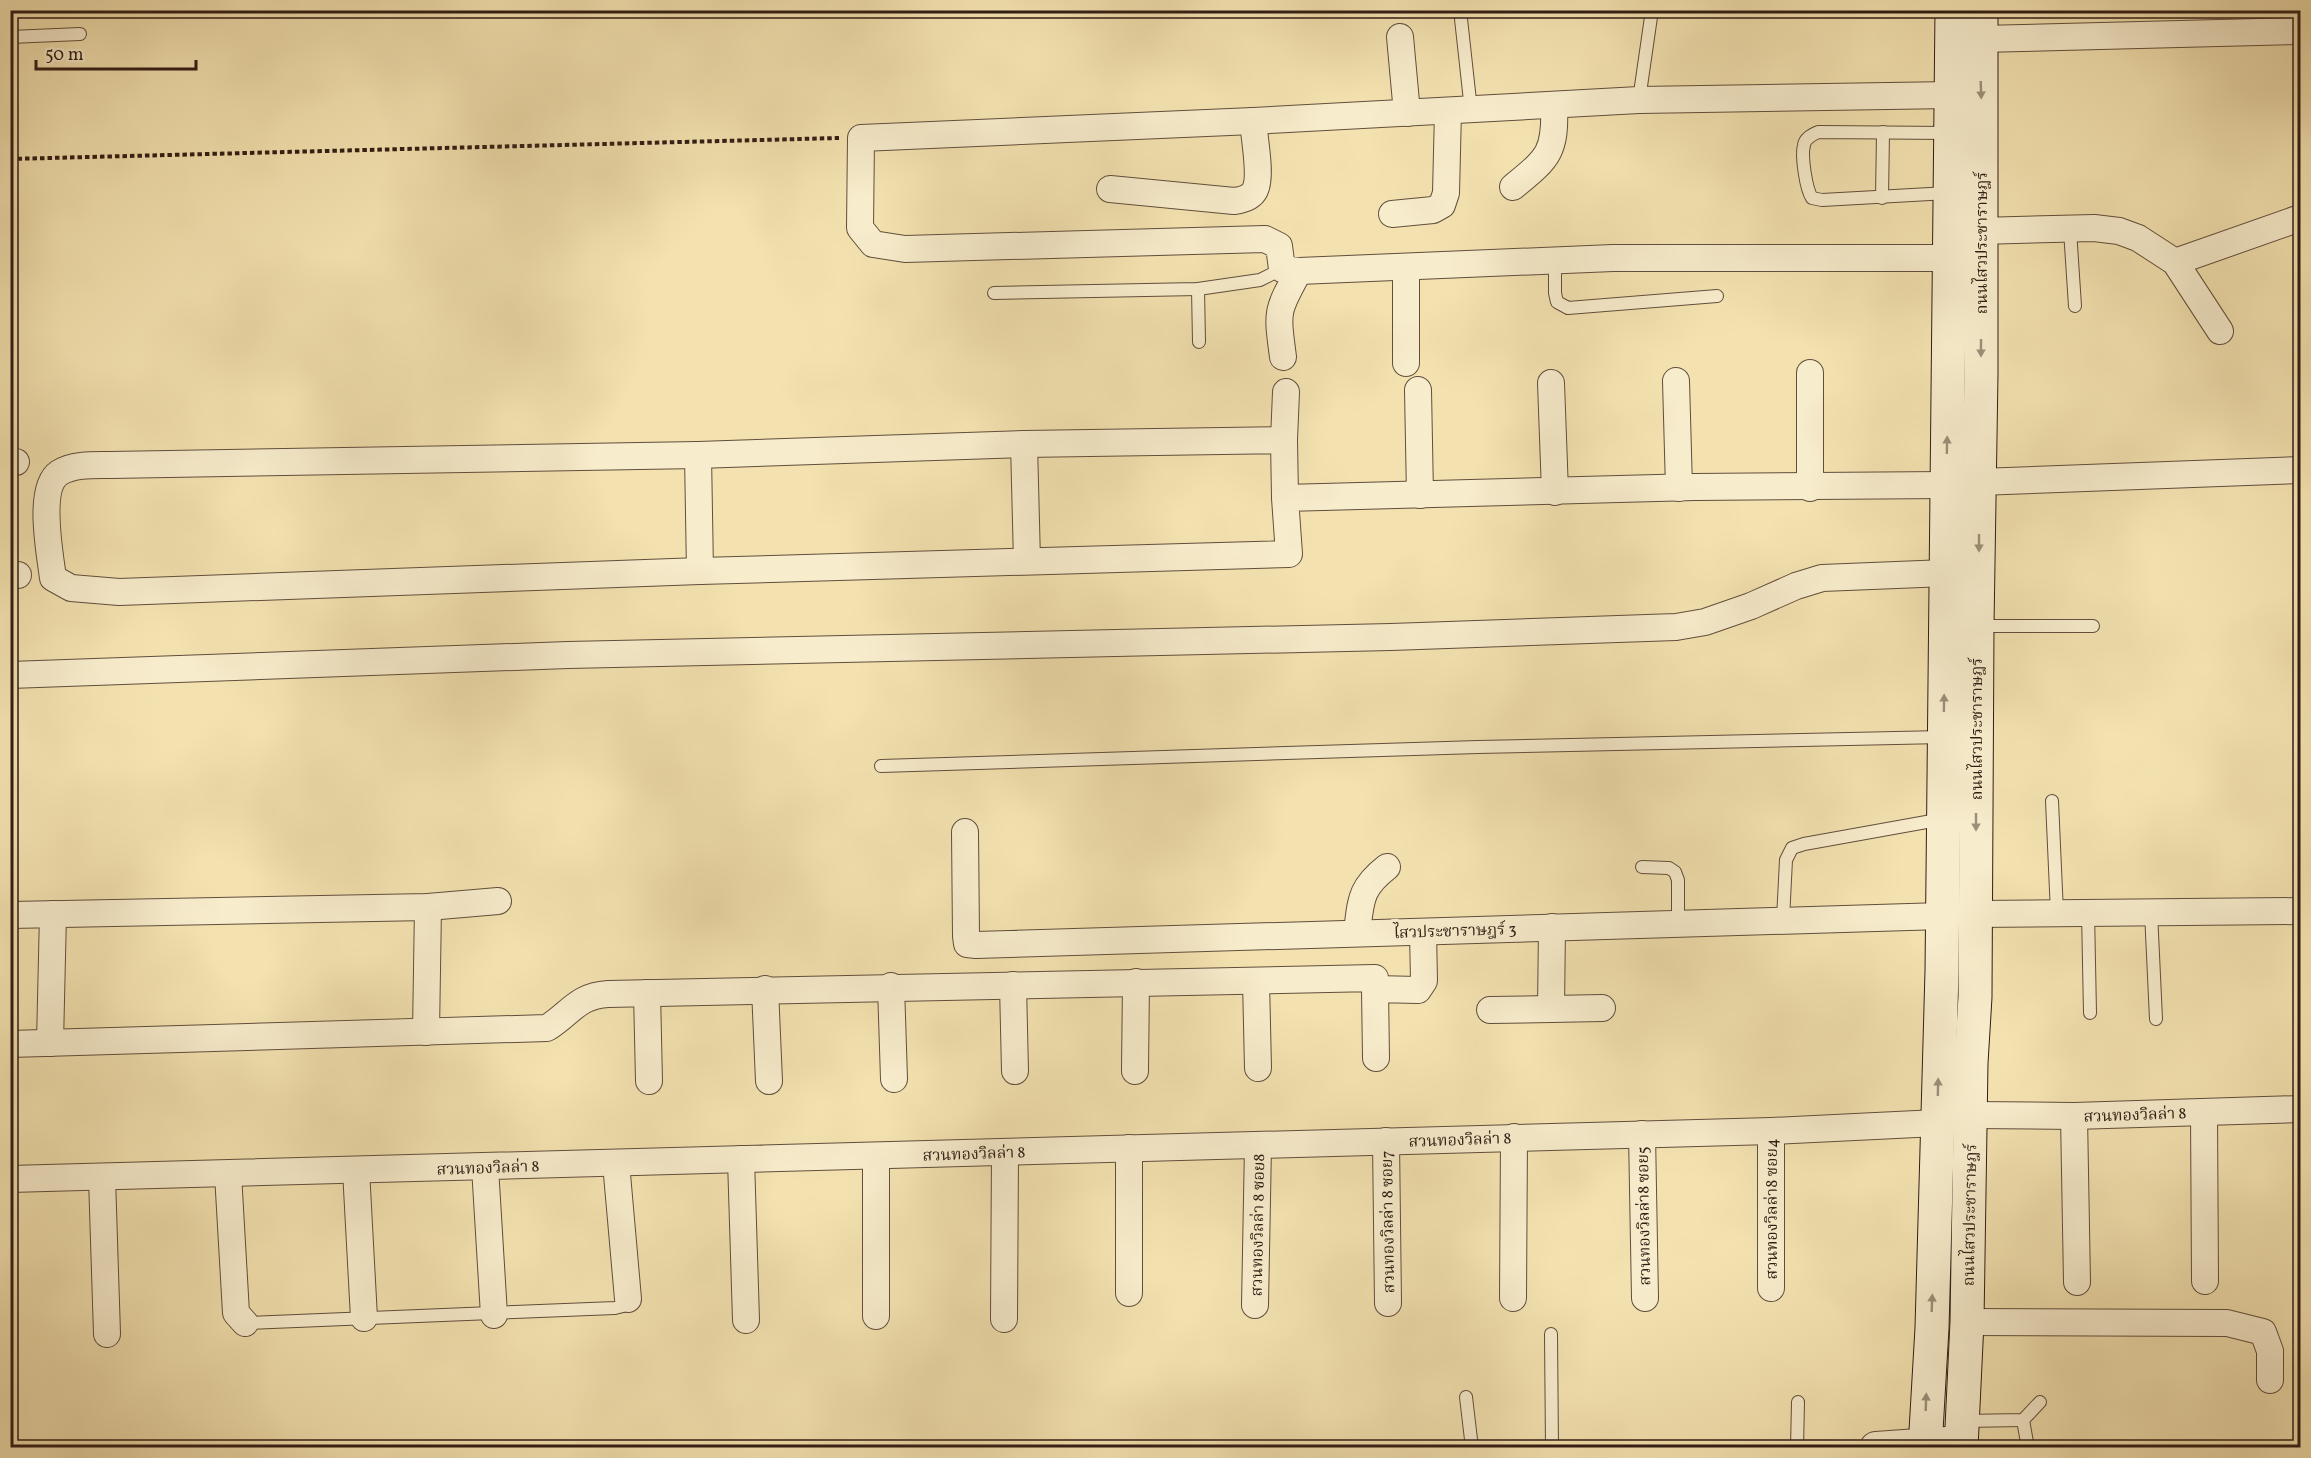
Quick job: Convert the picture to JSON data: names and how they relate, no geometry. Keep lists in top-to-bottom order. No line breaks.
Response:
{"streets":{"main road":["ถนนไสวประชาราษฎร์"],"street":["ไสวประชาราษฎร์ 3","สวนทองวิลล่า 8","สวนทองวิลล่า8 ซอย4","สวนทองวิลล่า8 ซอย5","สวนทองวิลล่า 8 ซอย7","สวนทองวิลล่า 8 ซอย8"]},"crossings":[["ถนนไสวประชาราษฎร์","ไสวประชาราษฎร์ 3"],["ถนนไสวประชาราษฎร์","สวนทองวิลล่า 8"],["สวนทองวิลล่า 8","สวนทองวิลล่า8 ซอย4"],["สวนทองวิลล่า 8","สวนทองวิลล่า8 ซอย5"],["สวนทองวิลล่า 8","สวนทองวิลล่า 8 ซอย7"],["สวนทองวิลล่า 8","สวนทองวิลล่า 8 ซอย8"]],"scale_bar":"50 m"}
